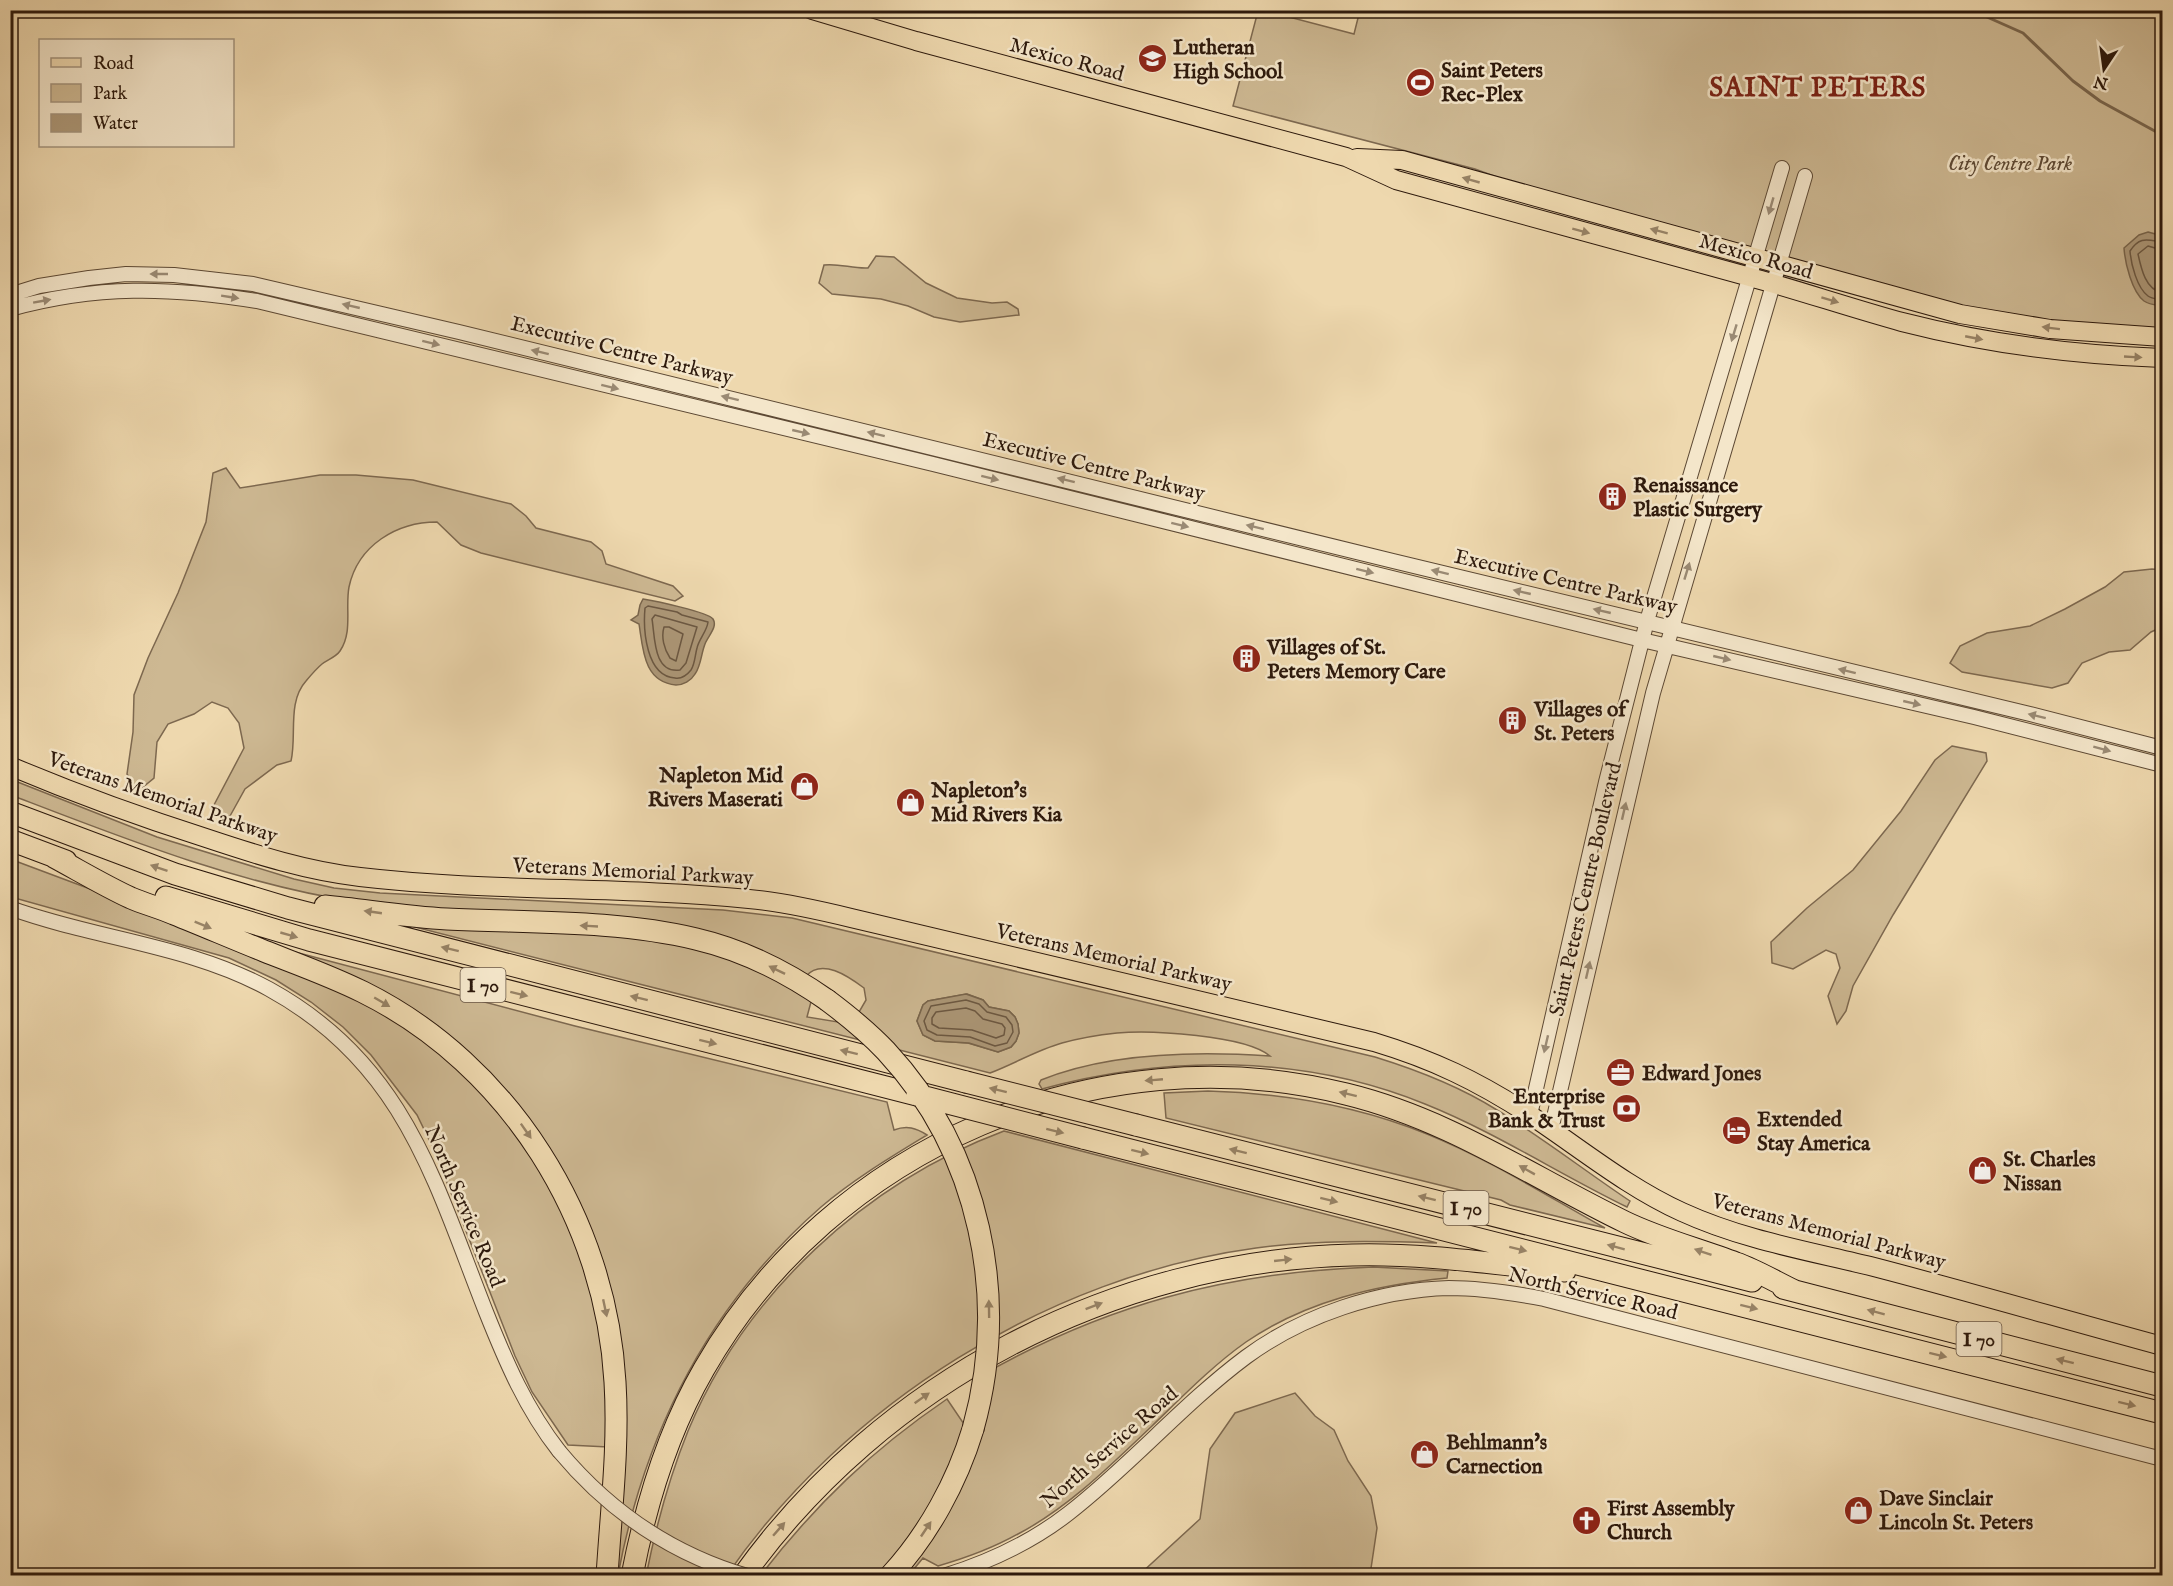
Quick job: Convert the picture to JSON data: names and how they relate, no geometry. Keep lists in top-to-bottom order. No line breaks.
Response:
{"streets":{"highway":["I 70"],"main road":["Mexico Road","Veterans Memorial Parkway"],"street":["Executive Centre Parkway","Saint Peters Centre Boulevard","North Service Road"]},"crossings":[["Mexico Road","Saint Peters Centre Boulevard"],["Executive Centre Parkway","Saint Peters Centre Boulevard"],["Veterans Memorial Parkway","Saint Peters Centre Boulevard"]],"districts":["SAINT PETERS"],"parks":["City Centre Park"],"places":{"school or university":["Lutheran High School"],"sports":["Saint Peters Rec-Plex"],"building":["Renaissance Plastic Surgery","Villages of St. Peters Memory Care","Villages of St. Peters"],"shop":["Napleton Mid Rivers Maserati","Napleton's Mid Rivers Kia","St. Charles Nissan","Behlmann's Carnection","Dave Sinclair Lincoln St. Peters"],"office":["Edward Jones"],"bank":["Enterprise Bank & Trust"],"hotel":["Extended Stay America"],"church":["First Assembly Church"]},"legend":["Road","Park","Water"],"north":"bottom"}
